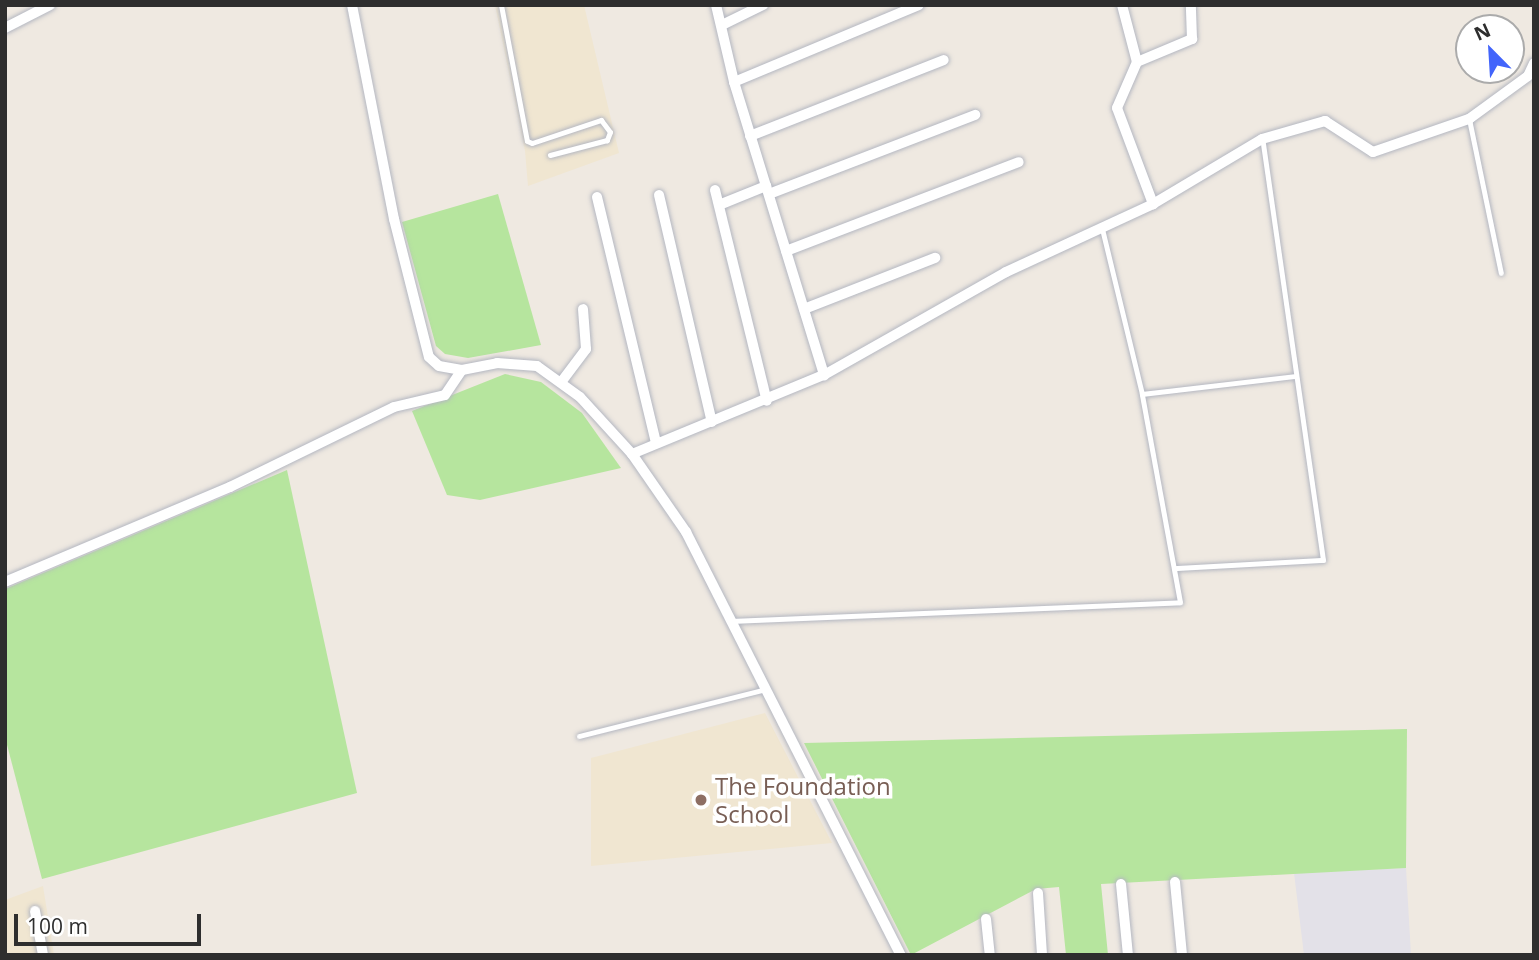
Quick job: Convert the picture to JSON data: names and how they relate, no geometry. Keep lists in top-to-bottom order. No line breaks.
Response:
{"places":["The Foundation School"],"scale_bar":"100 m","north":"top left"}
